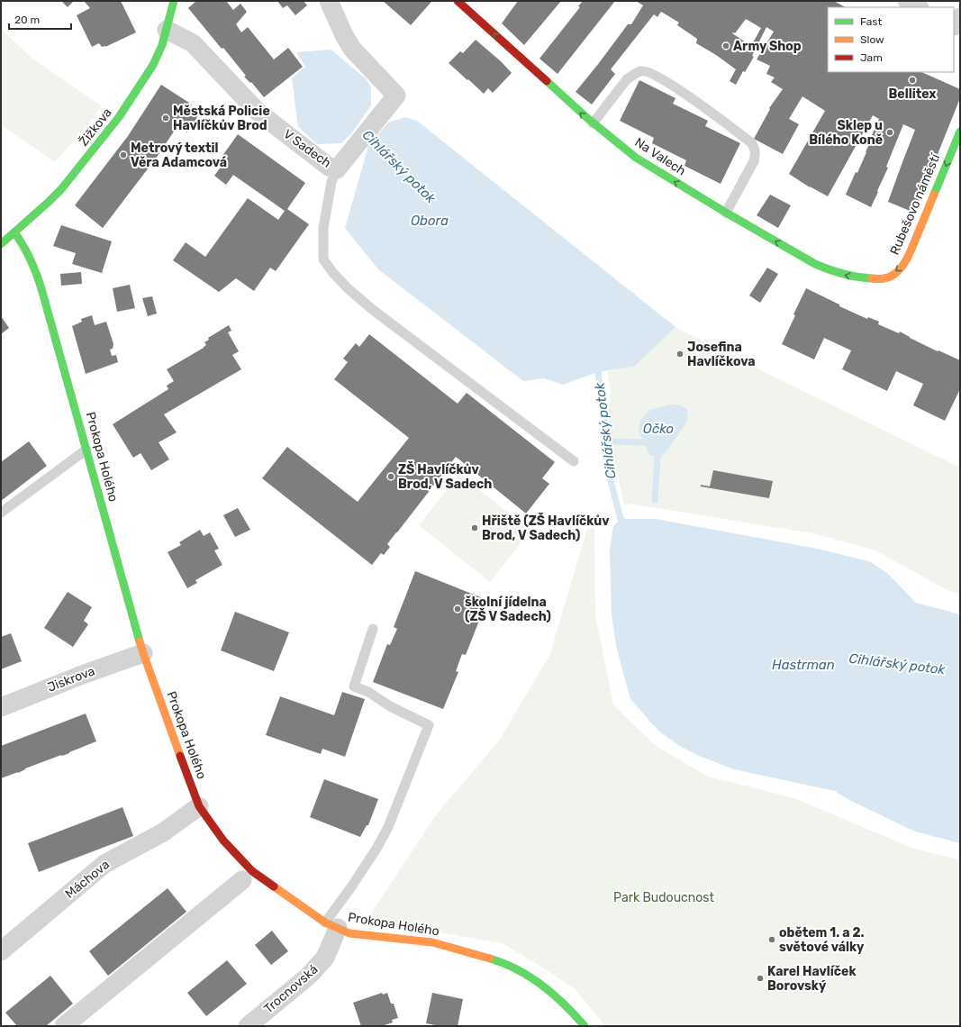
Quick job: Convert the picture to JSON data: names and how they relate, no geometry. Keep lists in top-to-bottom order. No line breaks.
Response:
{"streets":{"street":["Žižkova","V Sadech","Na Valech","Rubešovo náměstí","Prokopa Holého","Jiskrova","Máchova","Trocnovská"]},"crossings":[["Žižkova","V Sadech"],["Žižkova","Prokopa Holého"],["Na Valech","Rubešovo náměstí"],["Prokopa Holého","Jiskrova"],["Prokopa Holého","Máchova"],["Prokopa Holého","Trocnovská"]],"one_way":["Na Valech","Rubešovo náměstí"],"water":["Cihlářský potok","Obora","Očko","Hastrman"],"parks":["Park Budoucnost"],"places":["Army Shop","Bellitex","Městská Policie Havlíčkův Brod","Sklep u Bílého Koně","Metrový textil Věra Adamcová","Josefina Havlíčkova","ZŠ Havlíčkův Brod, V Sadech","Hřiště (ZŠ Havlíčkův Brod, V Sadech)","školní jídelna (ZŠ V Sadech)","obětem 1. a 2. světové války","Karel Havlíček Borovský"],"legend":["Fast","Slow","Jam"],"scale_bar":"20 m"}
